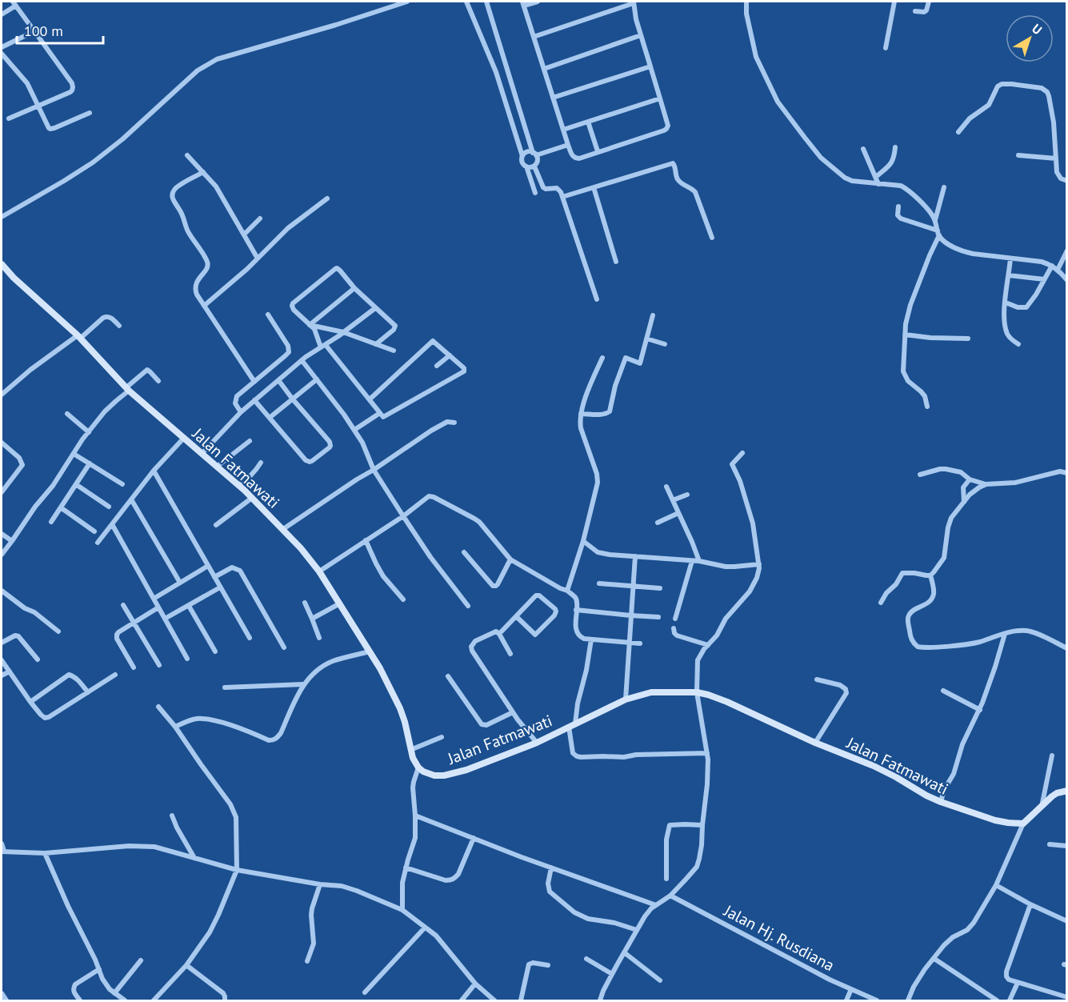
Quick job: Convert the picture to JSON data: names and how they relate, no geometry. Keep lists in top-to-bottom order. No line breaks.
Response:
{"streets":{"street":["Jalan Fatmawati","Jalan Hj. Rusdiana"]},"scale_bar":"100 m","north":"top right"}
